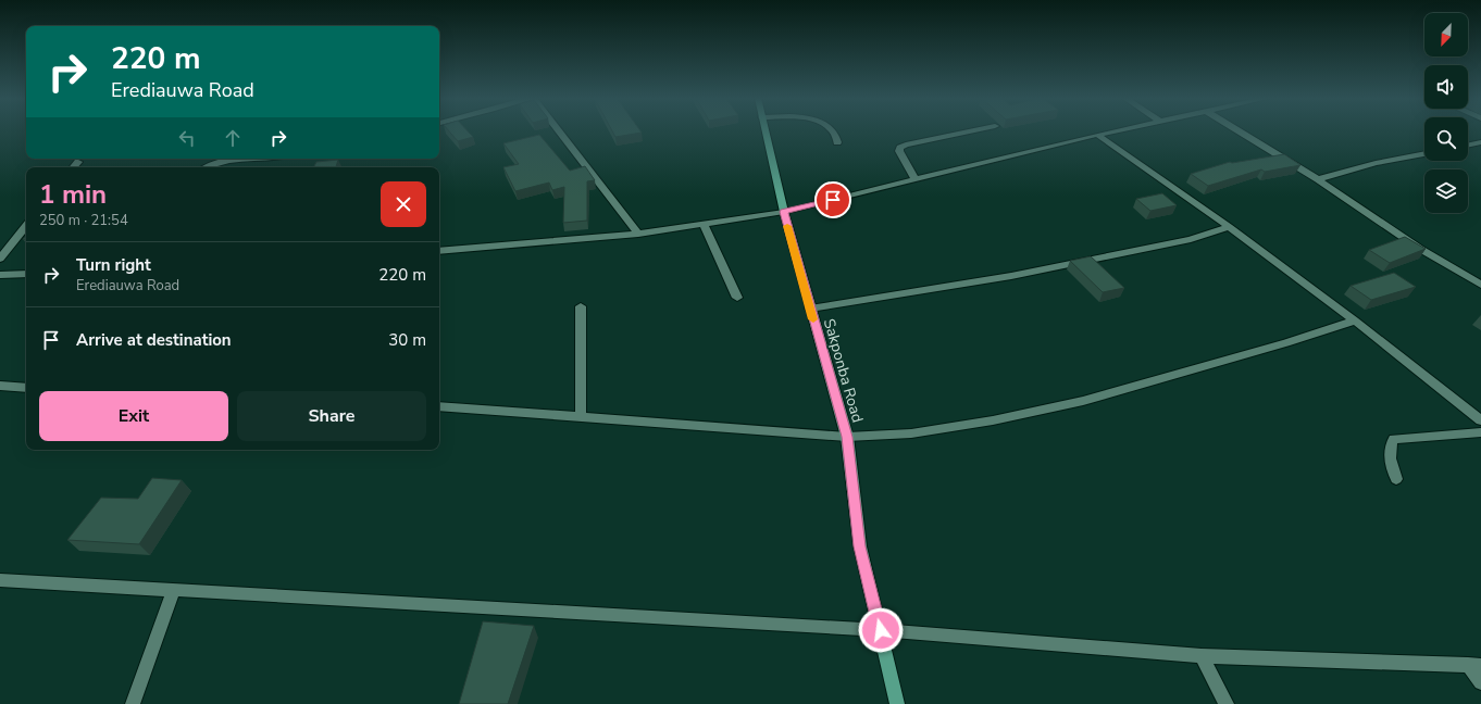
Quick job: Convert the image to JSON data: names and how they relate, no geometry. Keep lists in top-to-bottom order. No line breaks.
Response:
{"streets":{"main road":["Sakponba Road"]},"north":"bottom left","page":{"turn":["220 m","Erediauwa Road"],"heading":["1 min","250 m · 21:54"],"list":[{"name":"Turn right","note":"Erediauwa Road","value":"220 m"},{"name":"Arrive at destination","value":"30 m"}],"buttons":["Exit","Share"]}}
